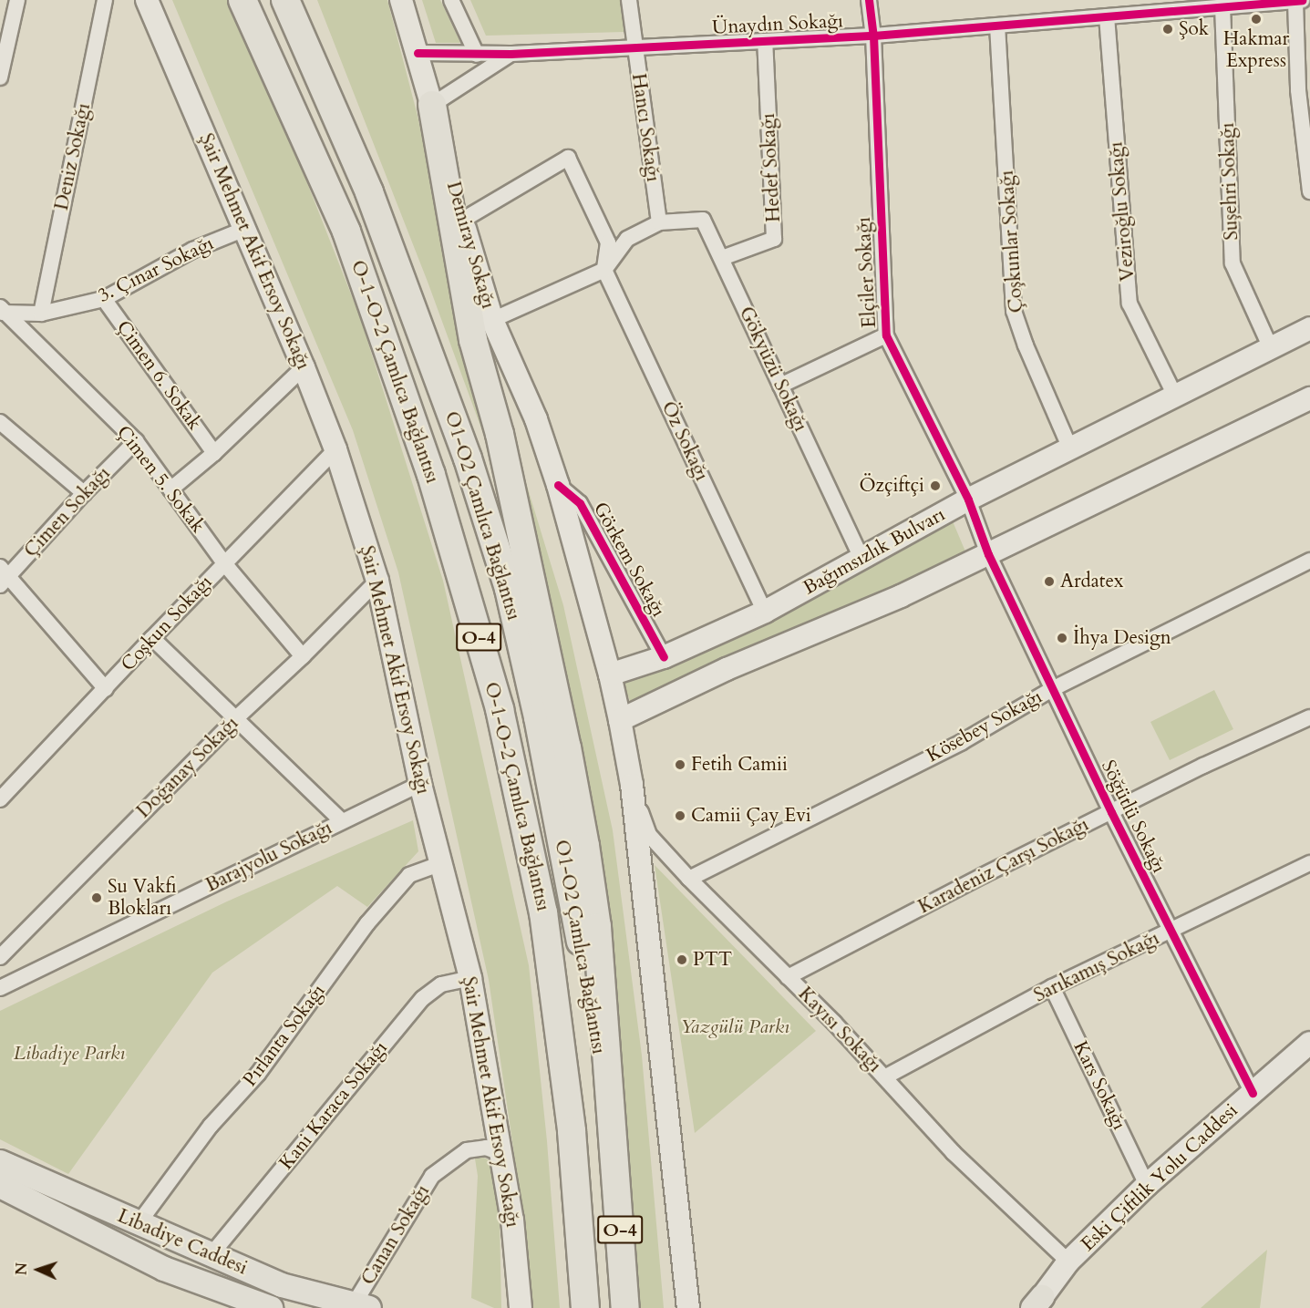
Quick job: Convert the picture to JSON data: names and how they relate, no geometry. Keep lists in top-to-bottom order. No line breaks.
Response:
{"streets":{"highway":["O-1-O-2 Çamlıca Bağlantısı","O1-O2 Çamlıca Bağlantısı","O-4"],"main road":["Demiray Sokağı","Şair Mehmet Akif Ersoy Sokağı","Bağımsızlık Bulvarı","Eski Çiftlik Yolu Caddesi","Libadiye Caddesi"],"street":["Ünaydın Sokağı","Hancı Sokağı","Deniz Sokağı","Hedef Sokağı","Suşehri Sokağı","Veziroğlu Sokağı","Çoşkunlar Sokağı","3. Çınar Sokağı","Elçiler Sokağı","Gökyüzü Sokağı","Çimen 6. Sokak","Öz Sokağı","Çimen 5. Sokak","Çimen Sokağı","Görkem Sokağı","Coşkun Sokağı","Kösebey Sokağı","Doğanay Sokağı","Söğütlü Sokağı","Barajyolu Sokağı","Karadeniz Çarşı Sokağı","Sarıkamış Sokağı","Kayısı Sokağı","Pırlanta Sokağı","Kars Sokağı","Kani Karaca Sokağı","Canan Sokağı"]},"crossings":[["Ünaydın Sokağı","Hancı Sokağı"],["Ünaydın Sokağı","Hedef Sokağı"],["Ünaydın Sokağı","Suşehri Sokağı"],["Ünaydın Sokağı","Veziroğlu Sokağı"],["Ünaydın Sokağı","Çoşkunlar Sokağı"],["Ünaydın Sokağı","Demiray Sokağı"],["Ünaydın Sokağı","Elçiler Sokağı"],["Hancı Sokağı","Gökyüzü Sokağı"],["Deniz Sokağı","3. Çınar Sokağı"],["Hedef Sokağı","Gökyüzü Sokağı"],["Suşehri Sokağı","Bağımsızlık Bulvarı"],["Veziroğlu Sokağı","Bağımsızlık Bulvarı"],["Çoşkunlar Sokağı","Bağımsızlık Bulvarı"],["Demiray Sokağı","Bağımsızlık Bulvarı"],["Demiray Sokağı","Görkem Sokağı"],["Demiray Sokağı","Kayısı Sokağı"],["Şair Mehmet Akif Ersoy Sokağı","3. Çınar Sokağı"],["Şair Mehmet Akif Ersoy Sokağı","Çimen 6. Sokak"],["Şair Mehmet Akif Ersoy Sokağı","Coşkun Sokağı"],["Şair Mehmet Akif Ersoy Sokağı","Doğanay Sokağı"],["Şair Mehmet Akif Ersoy Sokağı","Barajyolu Sokağı"],["Şair Mehmet Akif Ersoy Sokağı","Pırlanta Sokağı"],["Şair Mehmet Akif Ersoy Sokağı","Kani Karaca Sokağı"],["Şair Mehmet Akif Ersoy Sokağı","Canan Sokağı"],["3. Çınar Sokağı","Çimen 6. Sokak"],["3. Çınar Sokağı","Çimen 5. Sokak"],["Elçiler Sokağı","Bağımsızlık Bulvarı"],["Elçiler Sokağı","Söğütlü Sokağı"],["Gökyüzü Sokağı","Bağımsızlık Bulvarı"],["Çimen 6. Sokak","Çimen 5. Sokak"],["Öz Sokağı","Bağımsızlık Bulvarı"],["Çimen 5. Sokak","Çimen Sokağı"],["Çimen 5. Sokak","Coşkun Sokağı"],["Çimen 5. Sokak","Doğanay Sokağı"],["O1-O2 Çamlıca Bağlantısı","O-4"],["Bağımsızlık Bulvarı","Görkem Sokağı"],["Kösebey Sokağı","Söğütlü Sokağı"],["Kösebey Sokağı","Kayısı Sokağı"],["Söğütlü Sokağı","Karadeniz Çarşı Sokağı"],["Söğütlü Sokağı","Sarıkamış Sokağı"],["Söğütlü Sokağı","Eski Çiftlik Yolu Caddesi"],["Karadeniz Çarşı Sokağı","Kayısı Sokağı"],["Sarıkamış Sokağı","Kayısı Sokağı"],["Sarıkamış Sokağı","Kars Sokağı"],["Kayısı Sokağı","Eski Çiftlik Yolu Caddesi"],["Pırlanta Sokağı","Libadiye Caddesi"],["Kars Sokağı","Eski Çiftlik Yolu Caddesi"],["Kani Karaca Sokağı","Libadiye Caddesi"],["Canan Sokağı","Libadiye Caddesi"]],"parks":["Yazgülü Parkı","Libadiye Parkı"],"places":["Hakmar Express","Şok","Özçiftçi","Ardatex","İhya Design","Fetih Camii","Camii Çay Evi","Su Vakfı Blokları","PTT"],"north":"left"}
